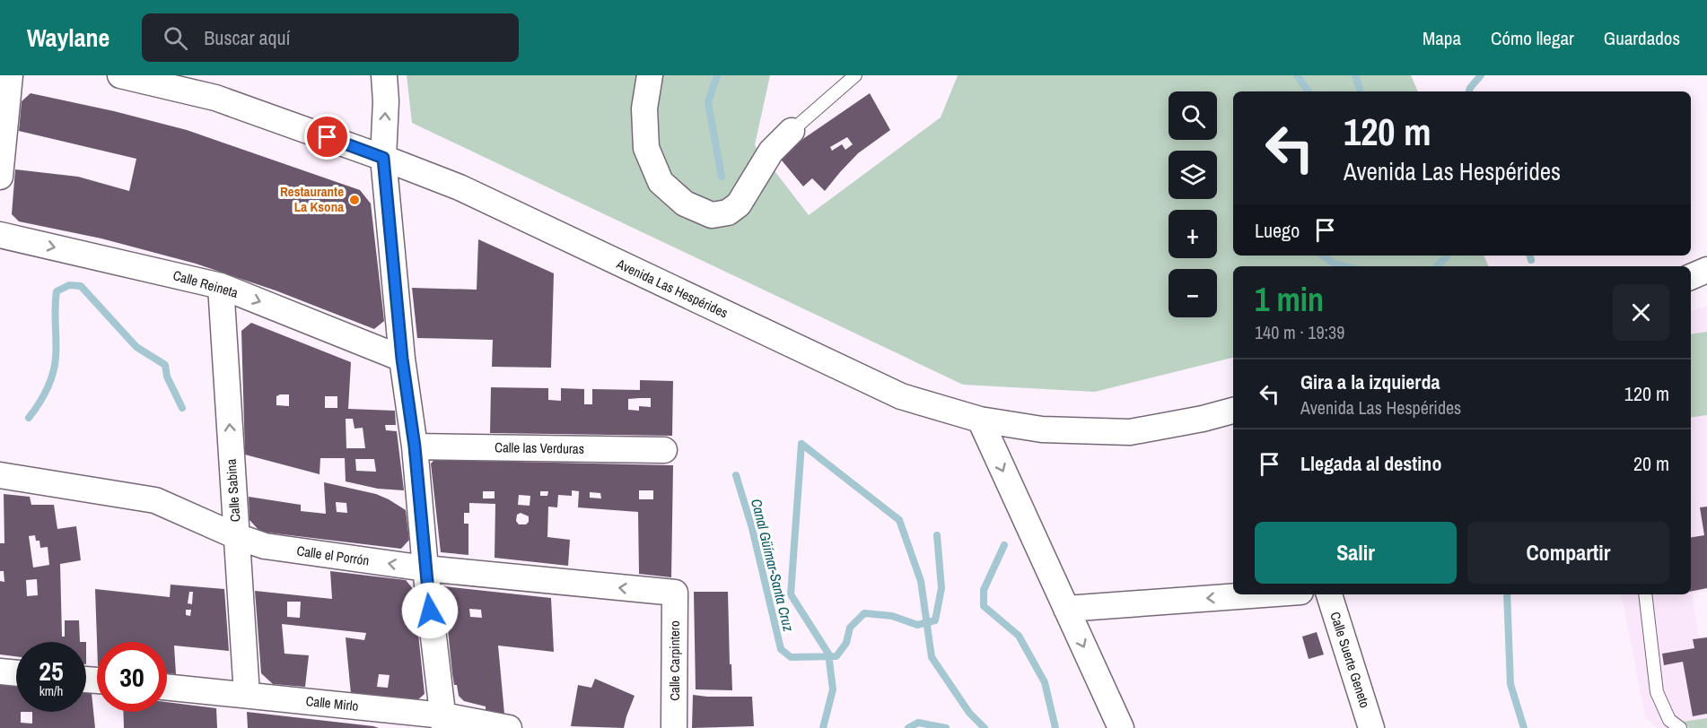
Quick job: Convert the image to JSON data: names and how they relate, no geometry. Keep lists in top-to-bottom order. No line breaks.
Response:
{"streets":{"street":["Calle Reineta","Avenida Las Hespérides","Calle las Verduras","Calle Sabina","Calle el Porrón","Calle Suerte Geneto","Calle Carpintero","Calle Mirlo"]},"crossings":[["Calle Reineta","Calle Sabina"],["Calle Sabina","Calle el Porrón"],["Calle Sabina","Calle Mirlo"],["Calle el Porrón","Calle Carpintero"]],"one_way":["Calle Reineta","Calle el Porrón"],"water":["Canal Güímar-Santa Cruz"],"places":["Restaurante La Ksona"],"page":{"header":"Waylane","search":"Buscar aquí","nav":["Mapa","Cómo llegar","Guardados"],"map_buttons":["+","−"],"turn":["120 m","Avenida Las Hespérides"],"then":"Luego","heading":["1 min","140 m · 19:39"],"list":[{"name":"Gira a la izquierda","note":"Avenida Las Hespérides","value":"120 m"},{"name":"Llegada al destino","value":"20 m"}],"buttons":["Salir","Compartir"],"speed":"25 km/h","limit":"30"}}
